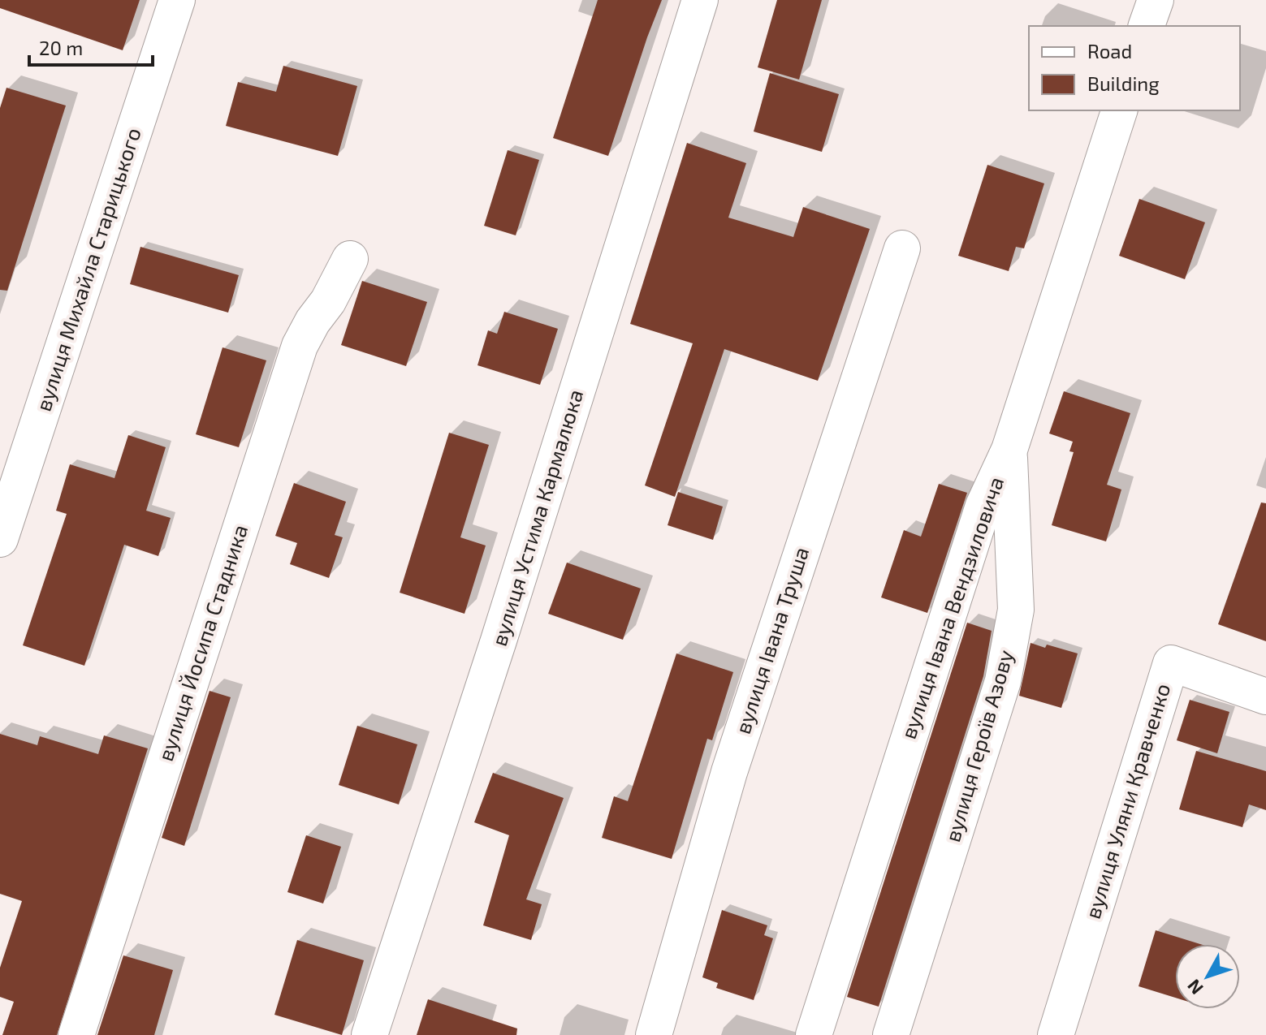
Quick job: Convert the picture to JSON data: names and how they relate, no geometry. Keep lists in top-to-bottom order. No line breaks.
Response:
{"streets":{"street":["вулиця Михайла Старицького","вулиця Устима Кармалюка","вулиця Івана Вендзиловича","вулиця Івана Труша","вулиця Йосипа Стадника","вулиця Героїв Азову","вулиця Уляни Кравченко"]},"crossings":[["вулиця Івана Вендзиловича","вулиця Героїв Азову"]],"legend":["Road","Building"],"scale_bar":"20 m","north":"bottom left"}
